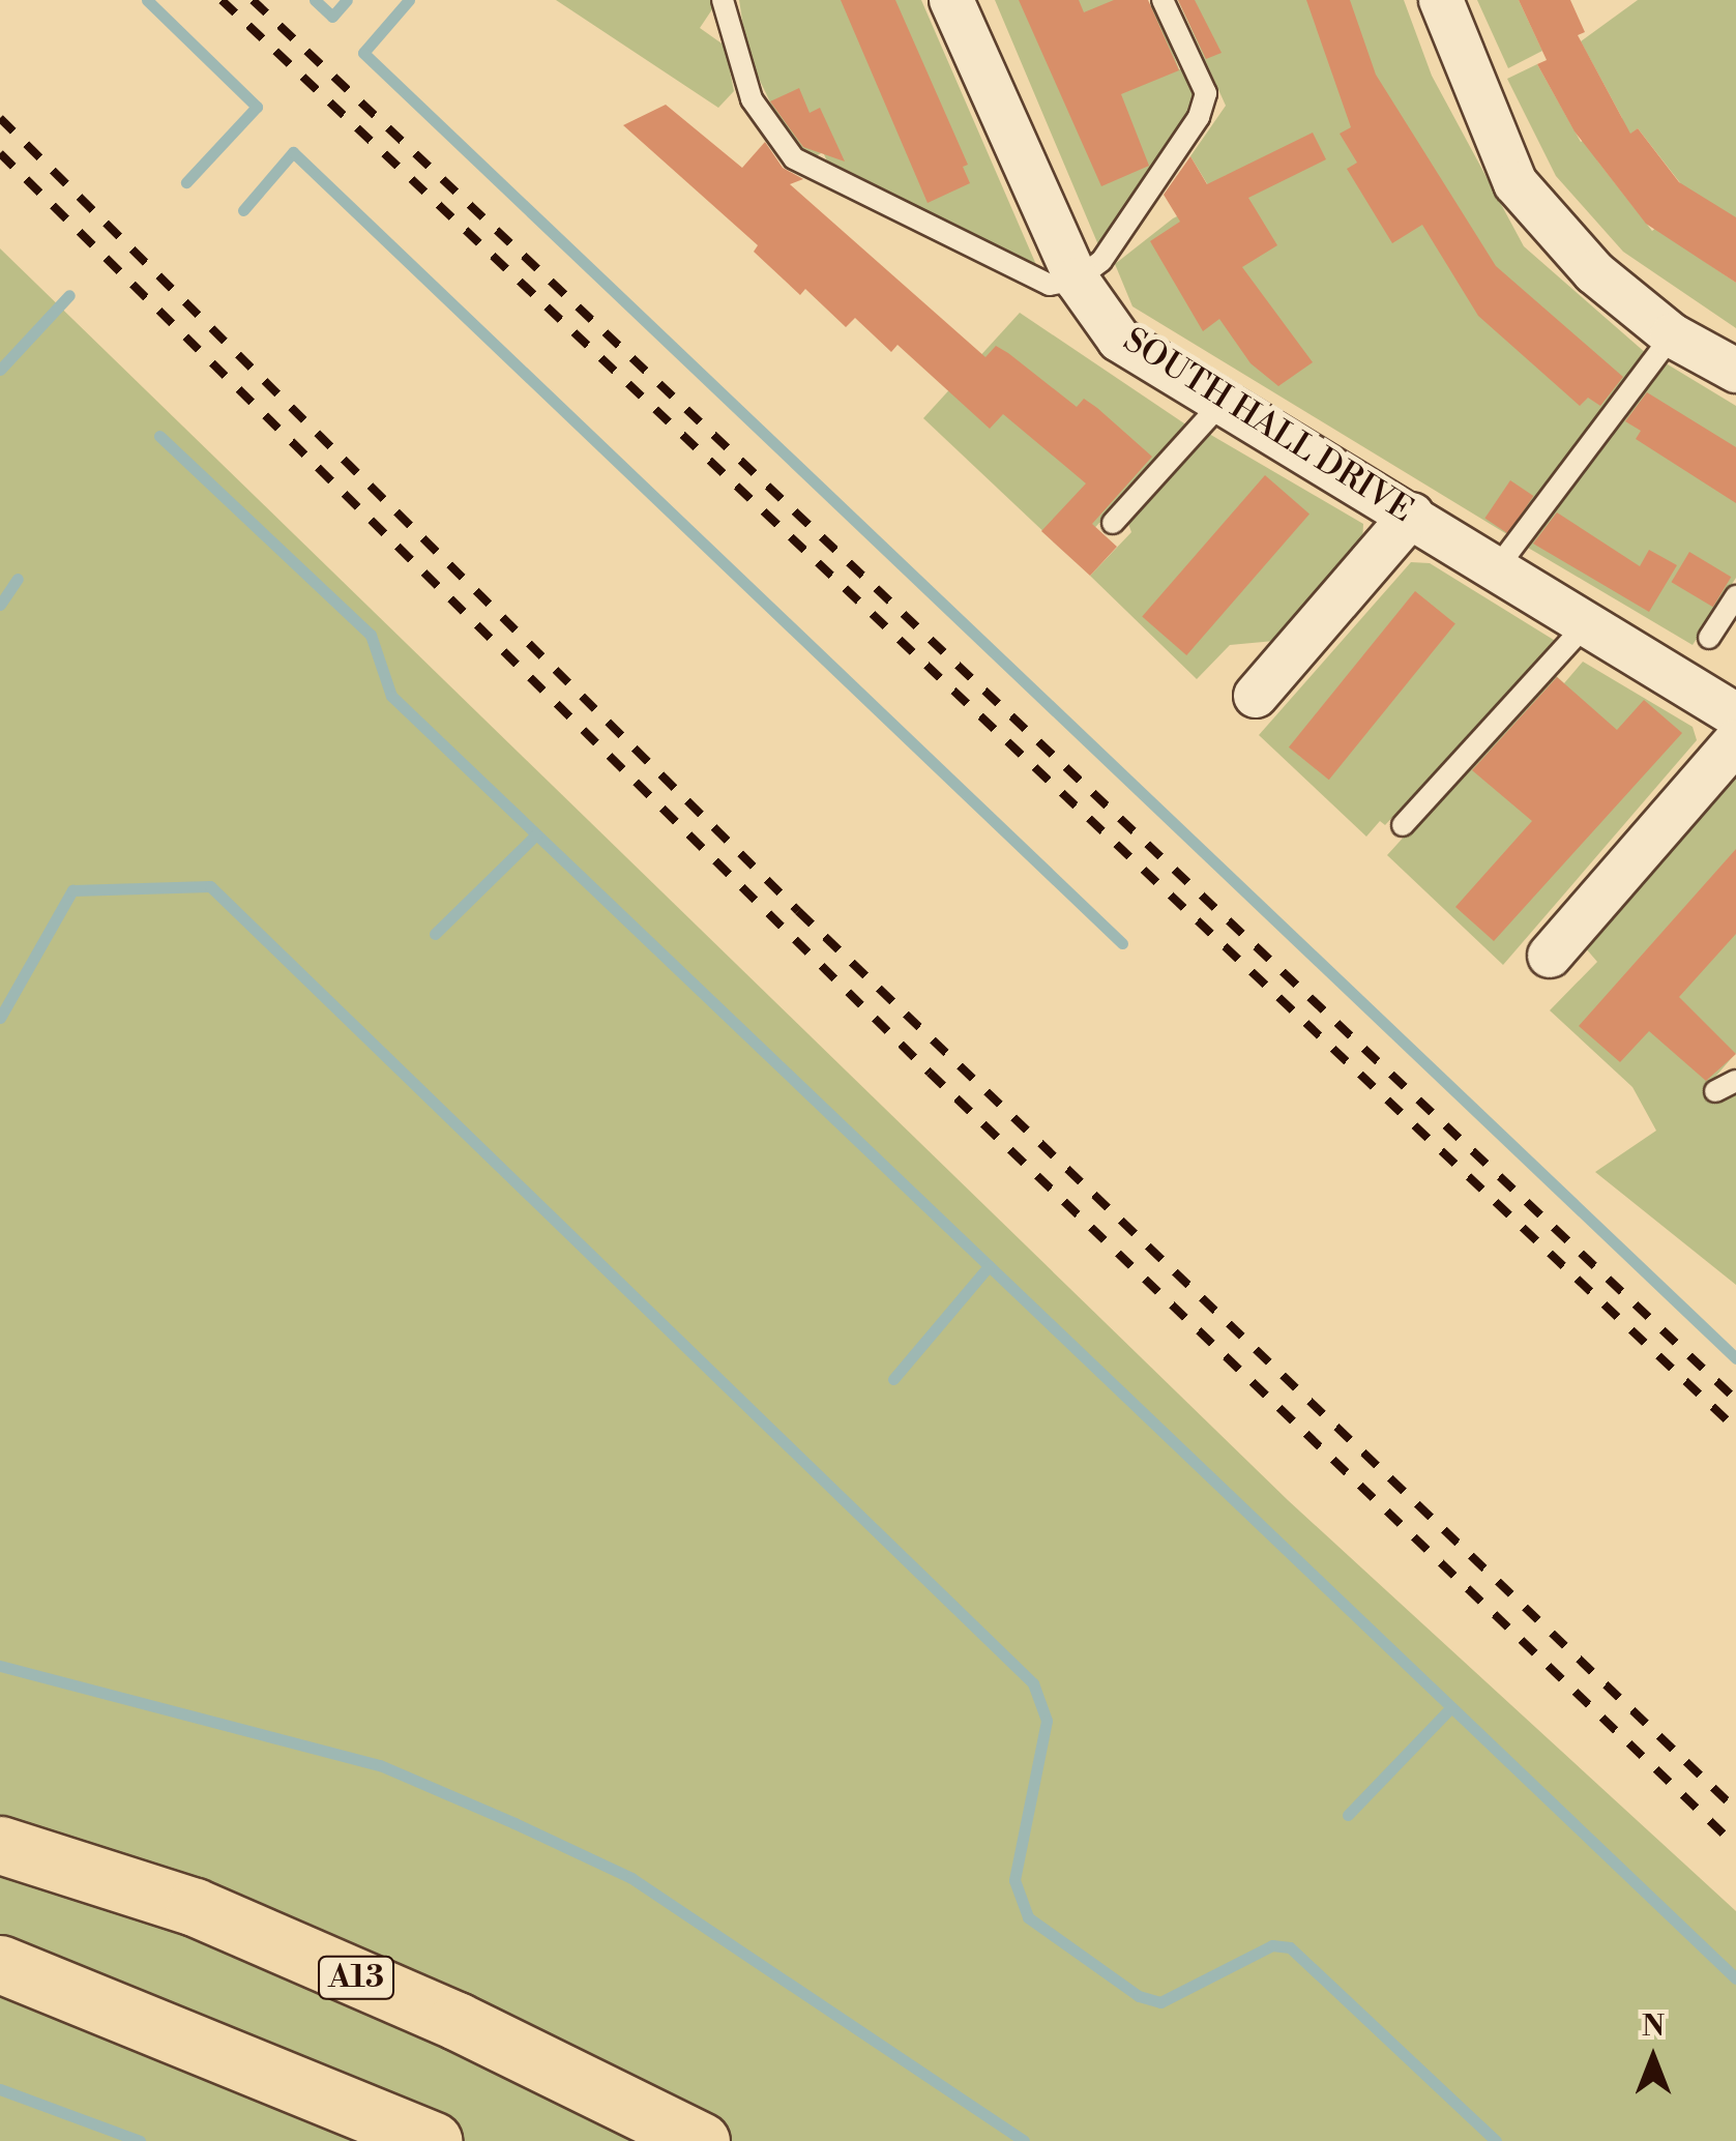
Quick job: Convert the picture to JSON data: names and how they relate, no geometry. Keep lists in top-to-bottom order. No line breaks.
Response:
{"streets":{"highway":["A13"],"street":["SOUTH HALL DRIVE"]},"north":"top"}
